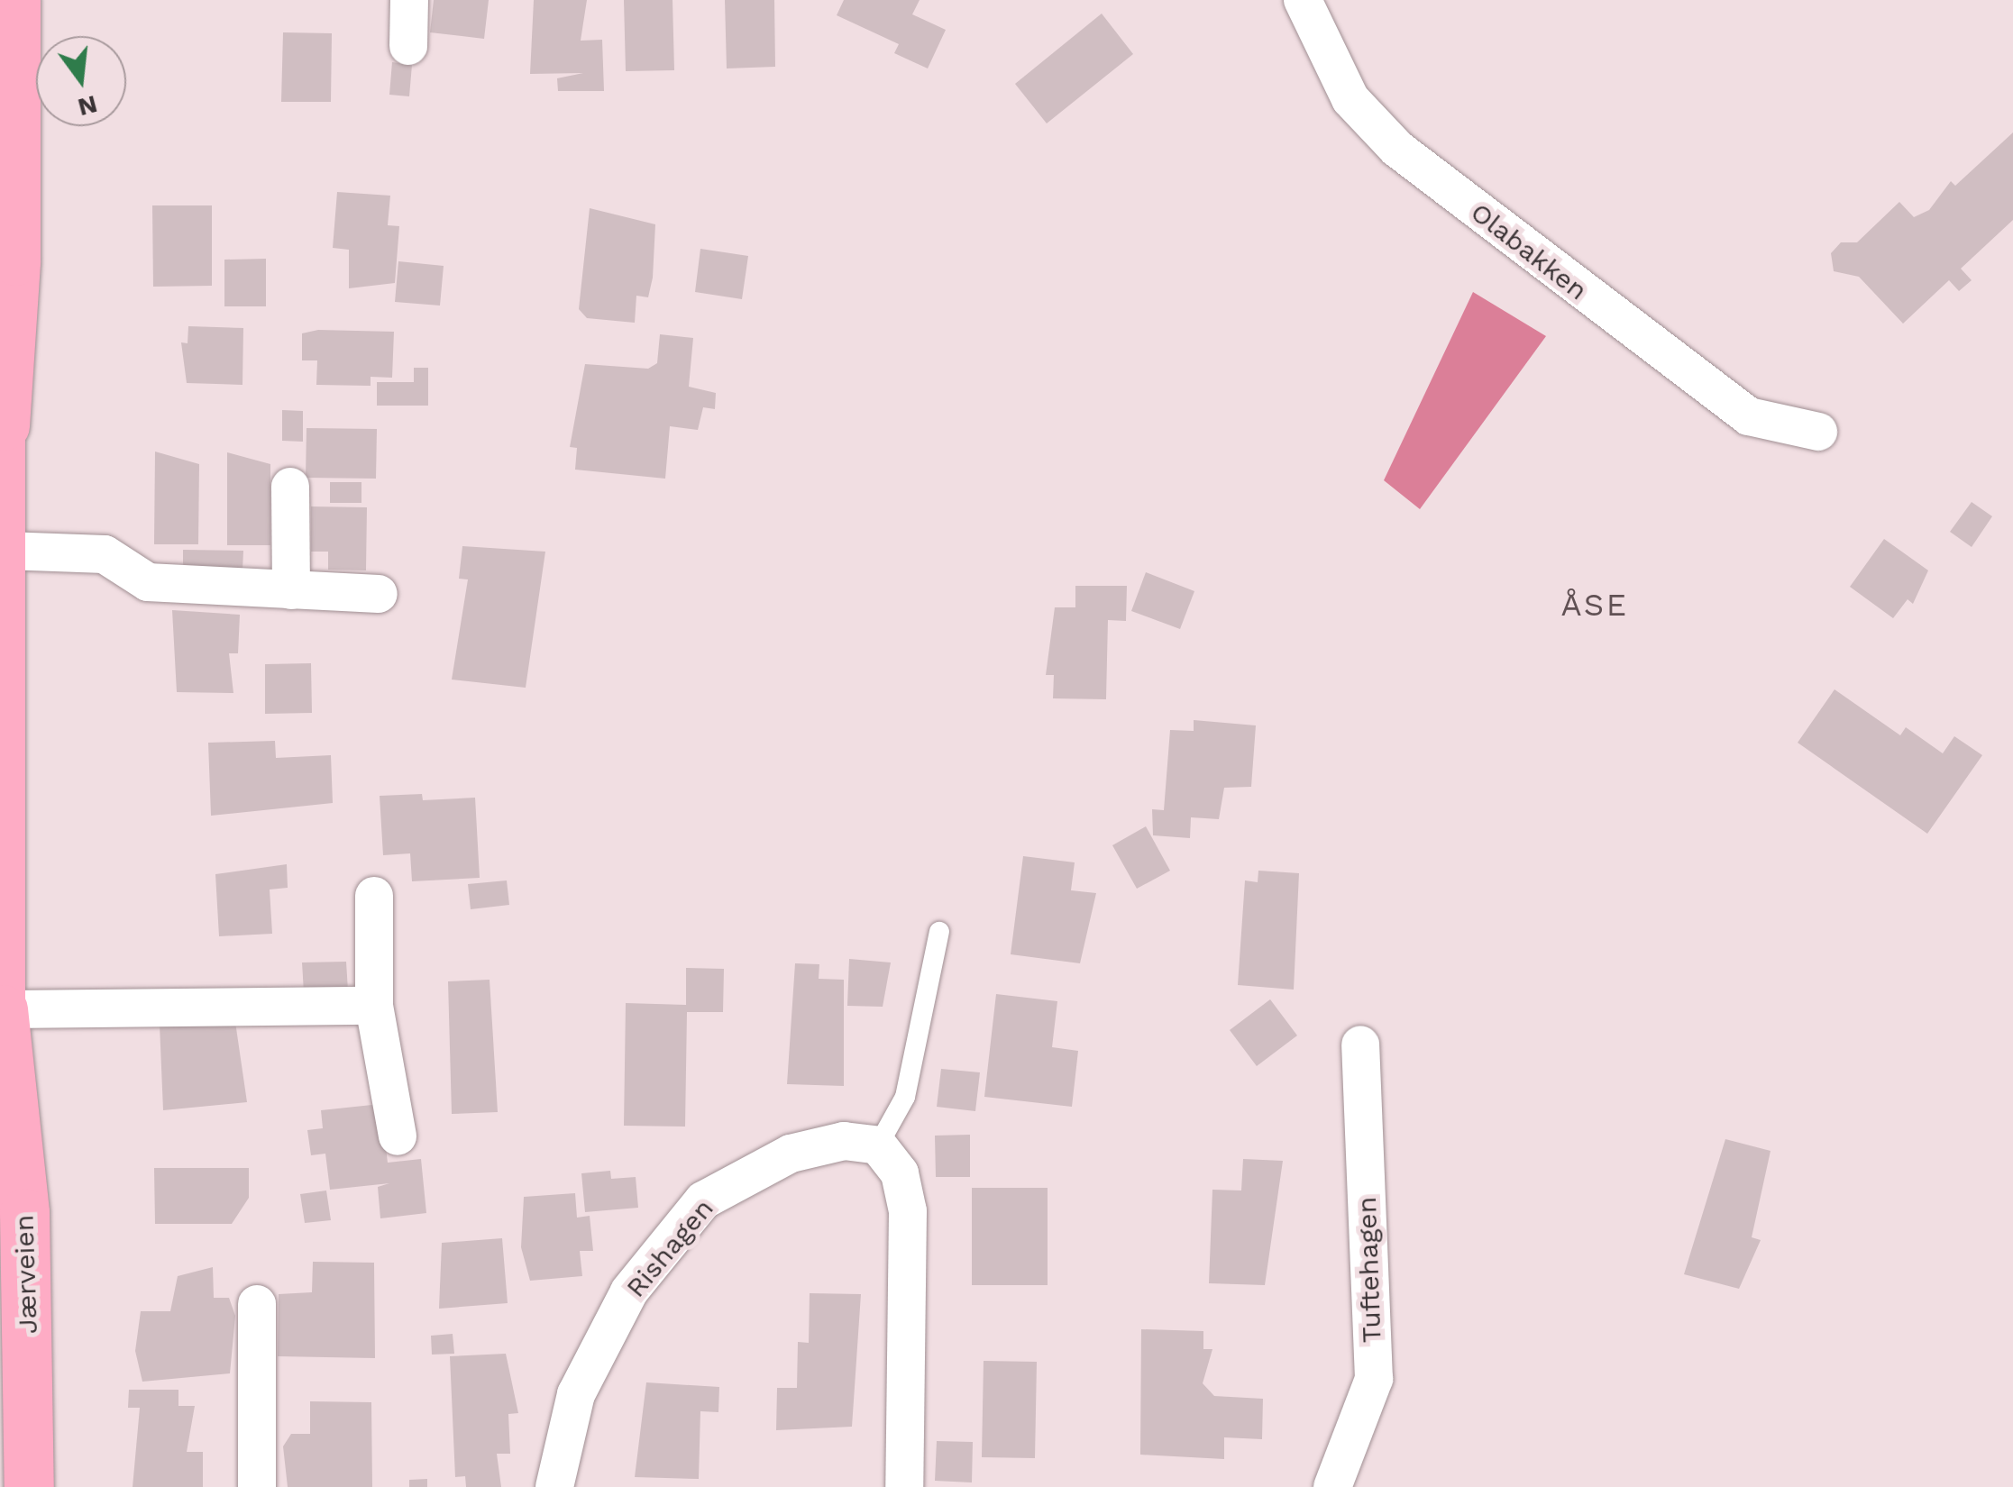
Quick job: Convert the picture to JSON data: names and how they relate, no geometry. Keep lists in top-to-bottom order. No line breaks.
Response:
{"streets":{"main road":["Jærveien"],"street":["Olabakken","Rishagen","Tuftehagen"]},"districts":["ÅSE"],"north":"bottom"}
